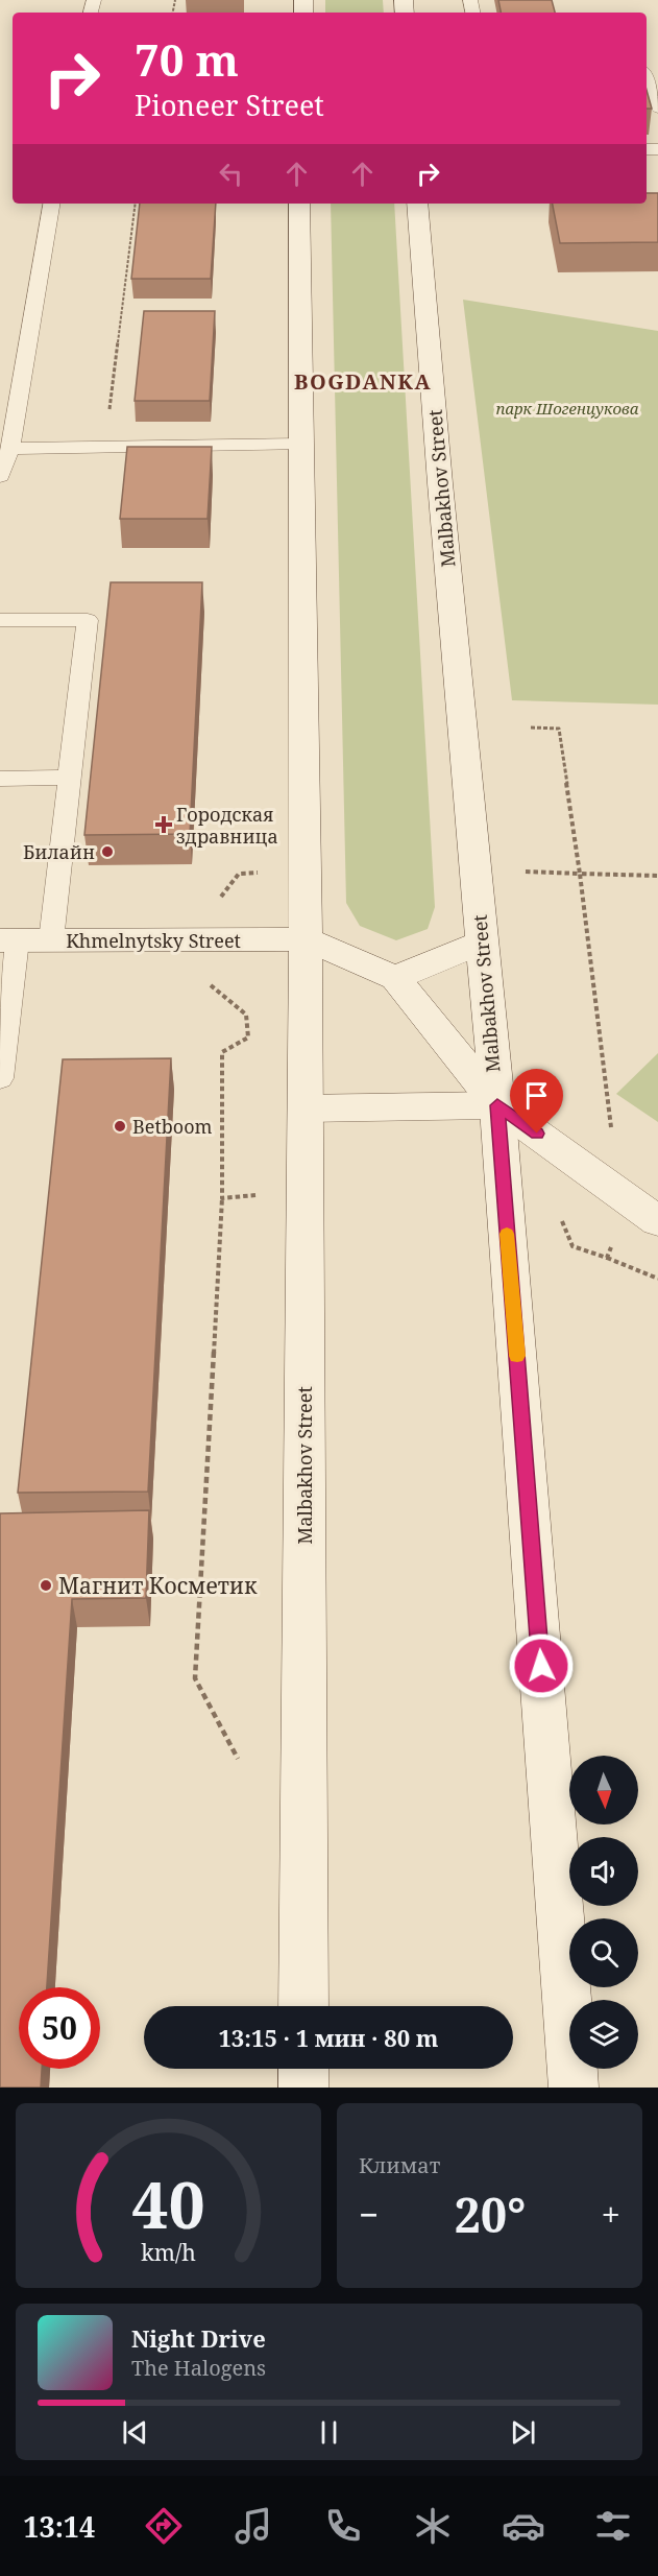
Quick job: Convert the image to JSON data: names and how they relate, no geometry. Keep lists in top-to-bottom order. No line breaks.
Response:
{"streets":{"main road":["Malbakhov Street","Khmelnytsky Street"]},"crossings":[["Malbakhov Street","Khmelnytsky Street"]],"districts":["BOGDANKA"],"parks":["парк Шогенцукова"],"places":{"health":["Городская здравница"],"other":["Билайн","Betboom","Магнит Косметик"]},"north":"bottom","page":{"turn":["70 m","Pioneer Street"],"limit":"50","trip":"13:15 · 1 мин · 80 m","tile":"Климат","heat":["−","20°","+"],"song":["Night Drive","The Halogens"],"tabs":"13:14","gauge":["40","km/h"]}}
